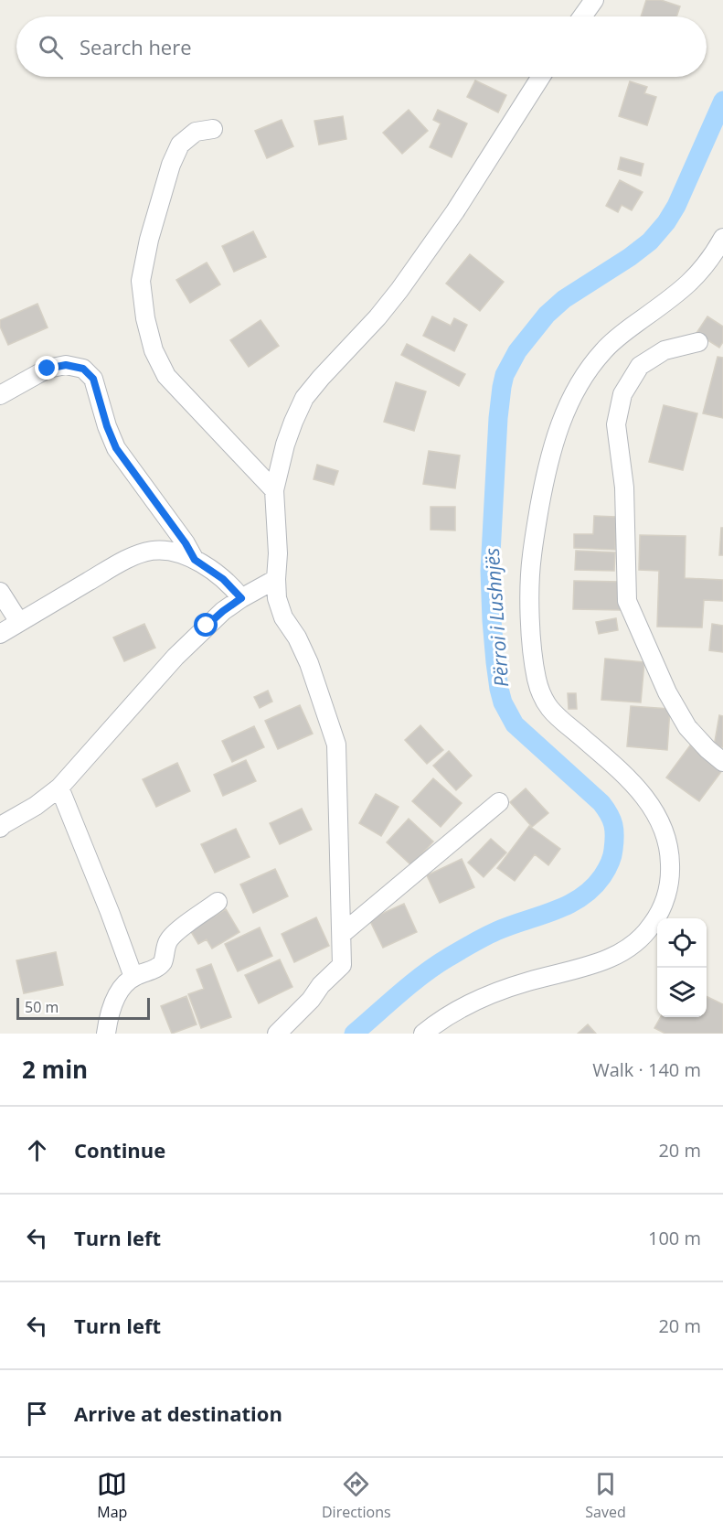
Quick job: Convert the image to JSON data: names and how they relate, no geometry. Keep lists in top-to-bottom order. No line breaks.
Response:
{"water":["Përroi i Lushnjës"],"scale_bar":"50 m","page":{"search":"Search here","scale":"50 m","heading":["2 min","Walk · 140 m"],"list":[["Continue","20 m"],["Turn left","100 m"],["Turn left","20 m"],"Arrive at destination"],"nav":["Map","Directions","Saved"]}}
